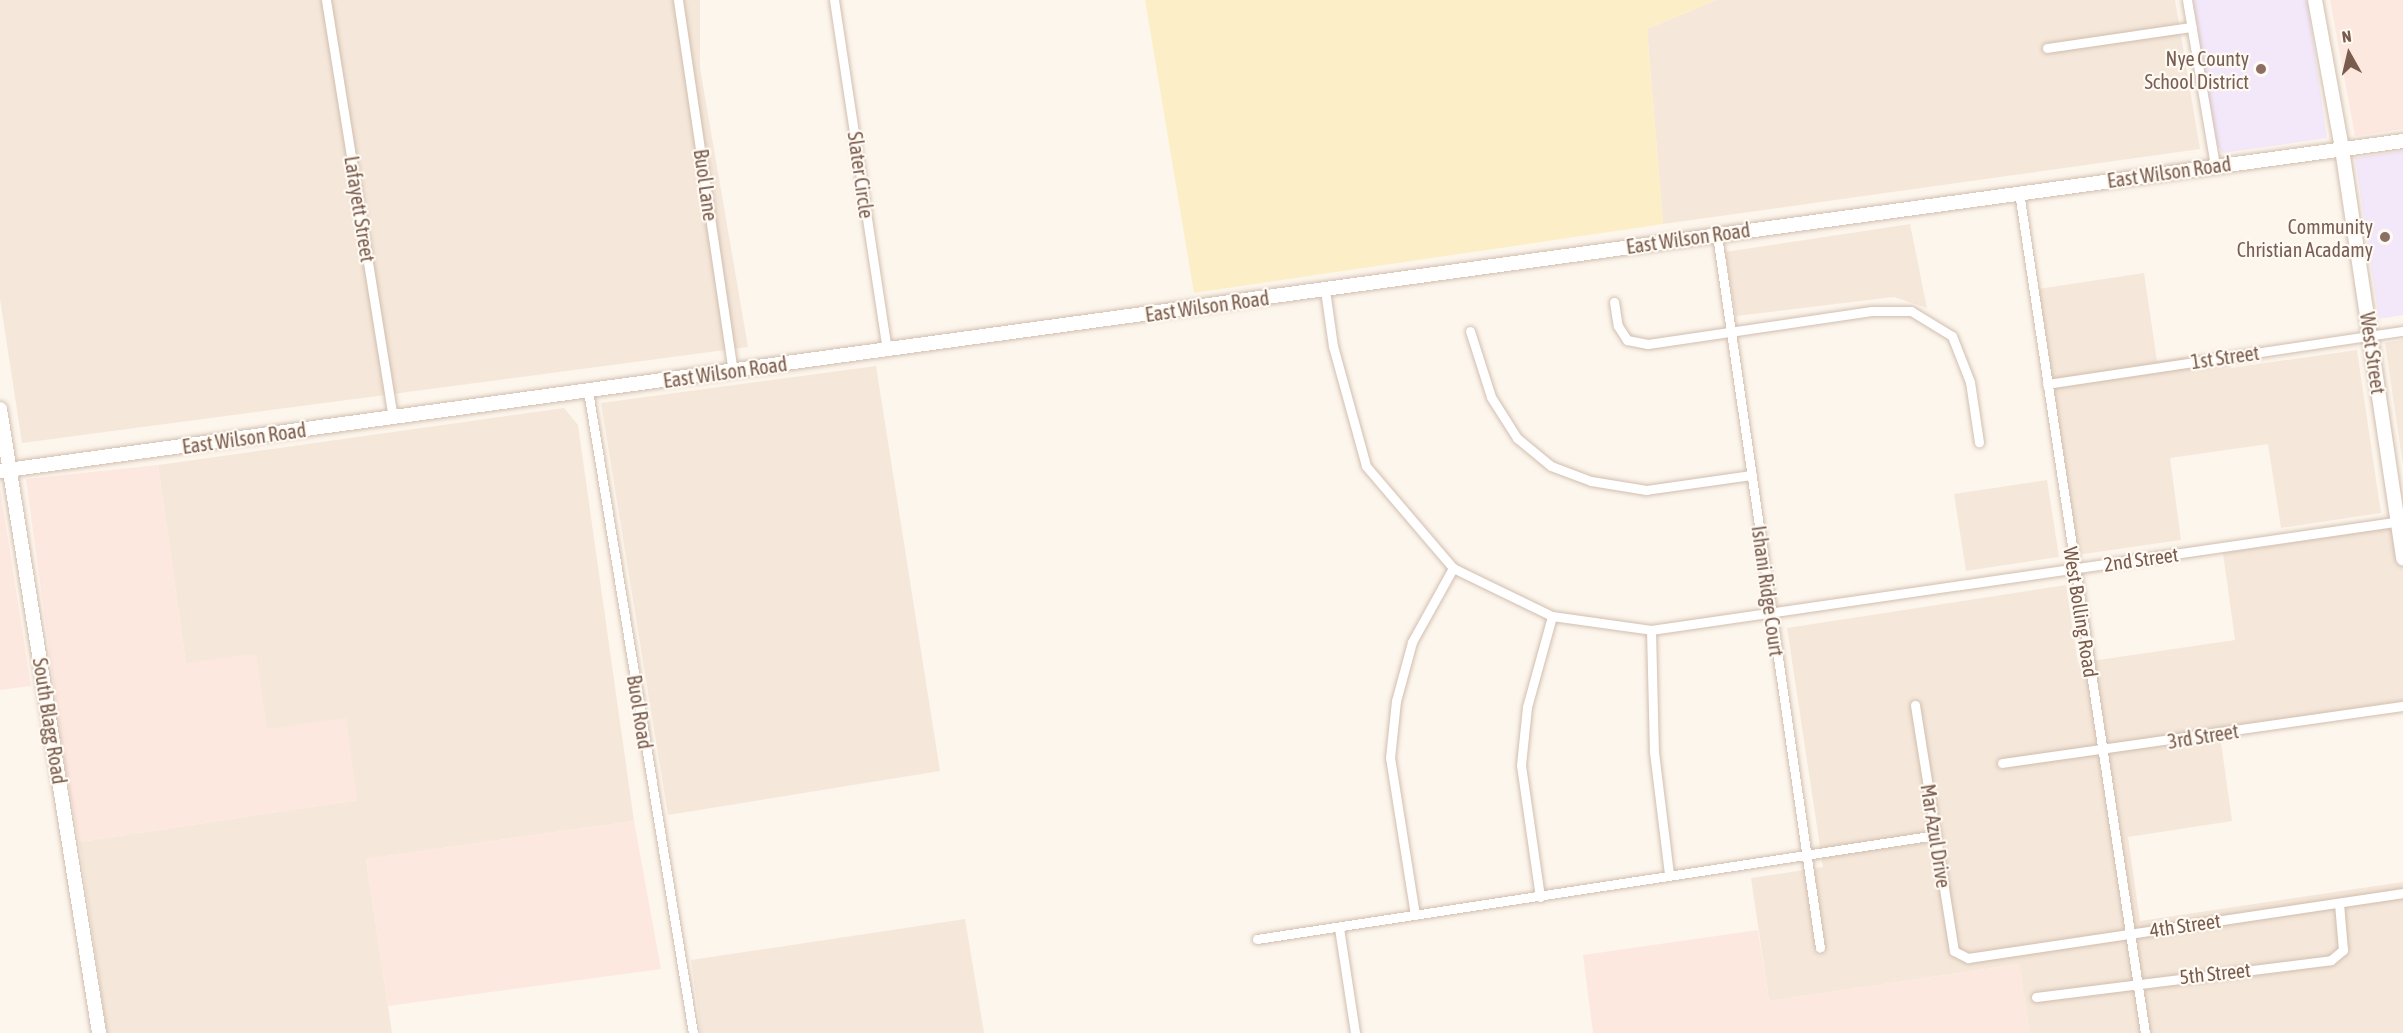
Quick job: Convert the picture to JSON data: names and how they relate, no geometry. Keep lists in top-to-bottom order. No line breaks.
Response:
{"streets":{"street":["East Wilson Road","Slater Circle","Buol Lane","Lafayett Street","West Street","1st Street","2nd Street","Ishani Ridge Court","West Bolling Road","Buol Road","South Blagg Road","3rd Street","Mar Azul Drive","4th Street","5th Street"]},"crossings":[["East Wilson Road","Slater Circle"],["East Wilson Road","Buol Lane"],["East Wilson Road","Lafayett Street"],["East Wilson Road","West Street"],["East Wilson Road","Ishani Ridge Court"],["East Wilson Road","West Bolling Road"],["East Wilson Road","Buol Road"],["East Wilson Road","South Blagg Road"],["West Street","1st Street"],["West Street","2nd Street"],["1st Street","West Bolling Road"],["2nd Street","Ishani Ridge Court"],["2nd Street","West Bolling Road"],["West Bolling Road","3rd Street"],["West Bolling Road","4th Street"],["West Bolling Road","5th Street"],["Mar Azul Drive","4th Street"],["4th Street","5th Street"]],"places":["Nye County School District","Community Christian Acadamy"],"north":"top"}
